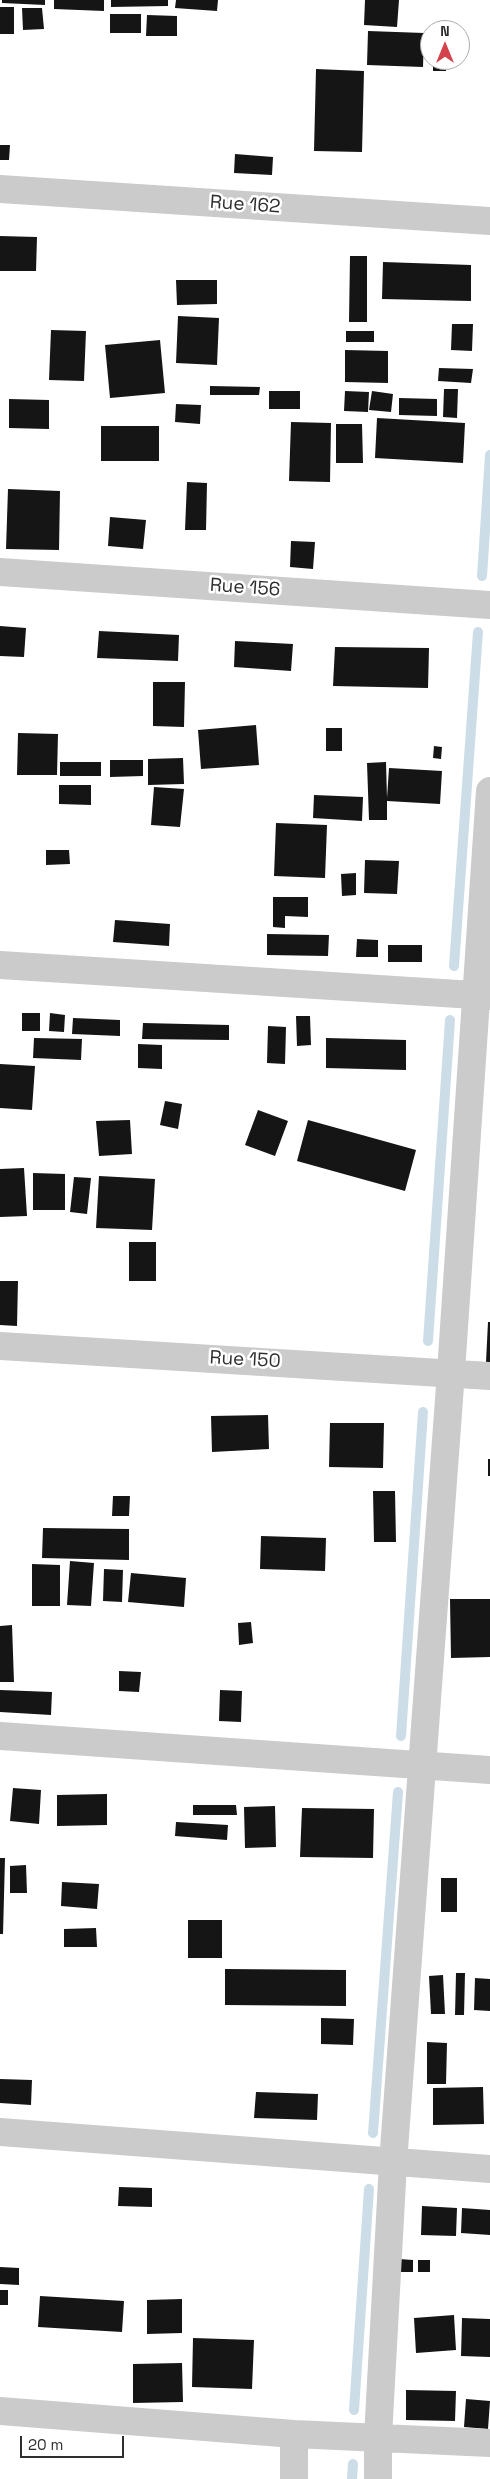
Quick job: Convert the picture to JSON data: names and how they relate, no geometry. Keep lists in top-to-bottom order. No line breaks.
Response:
{"streets":{"street":["Rue 162","Rue 156","Rue 150"]},"scale_bar":"20 m","north":"top"}
